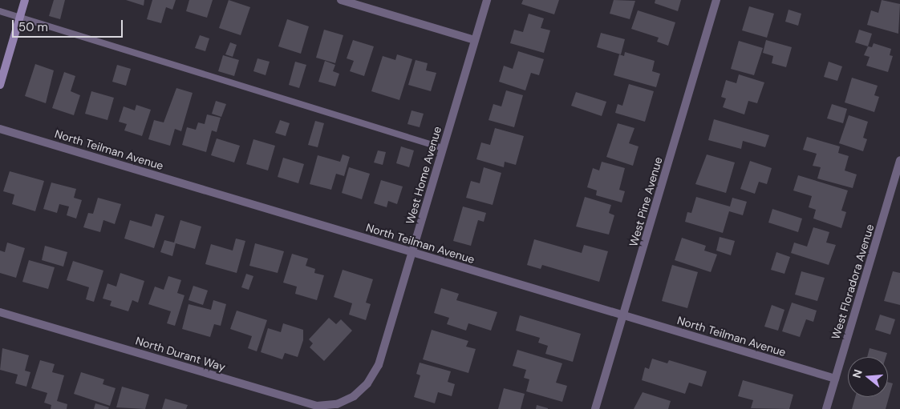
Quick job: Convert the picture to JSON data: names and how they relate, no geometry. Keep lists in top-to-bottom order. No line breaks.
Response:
{"streets":{"street":["North Teilman Avenue","West Home Avenue","West Pine Avenue","West Floradora Avenue","North Durant Way"]},"crossings":[["North Teilman Avenue","West Home Avenue"],["North Teilman Avenue","West Pine Avenue"],["North Teilman Avenue","West Floradora Avenue"],["West Home Avenue","North Durant Way"]],"scale_bar":"50 m","north":"left"}
